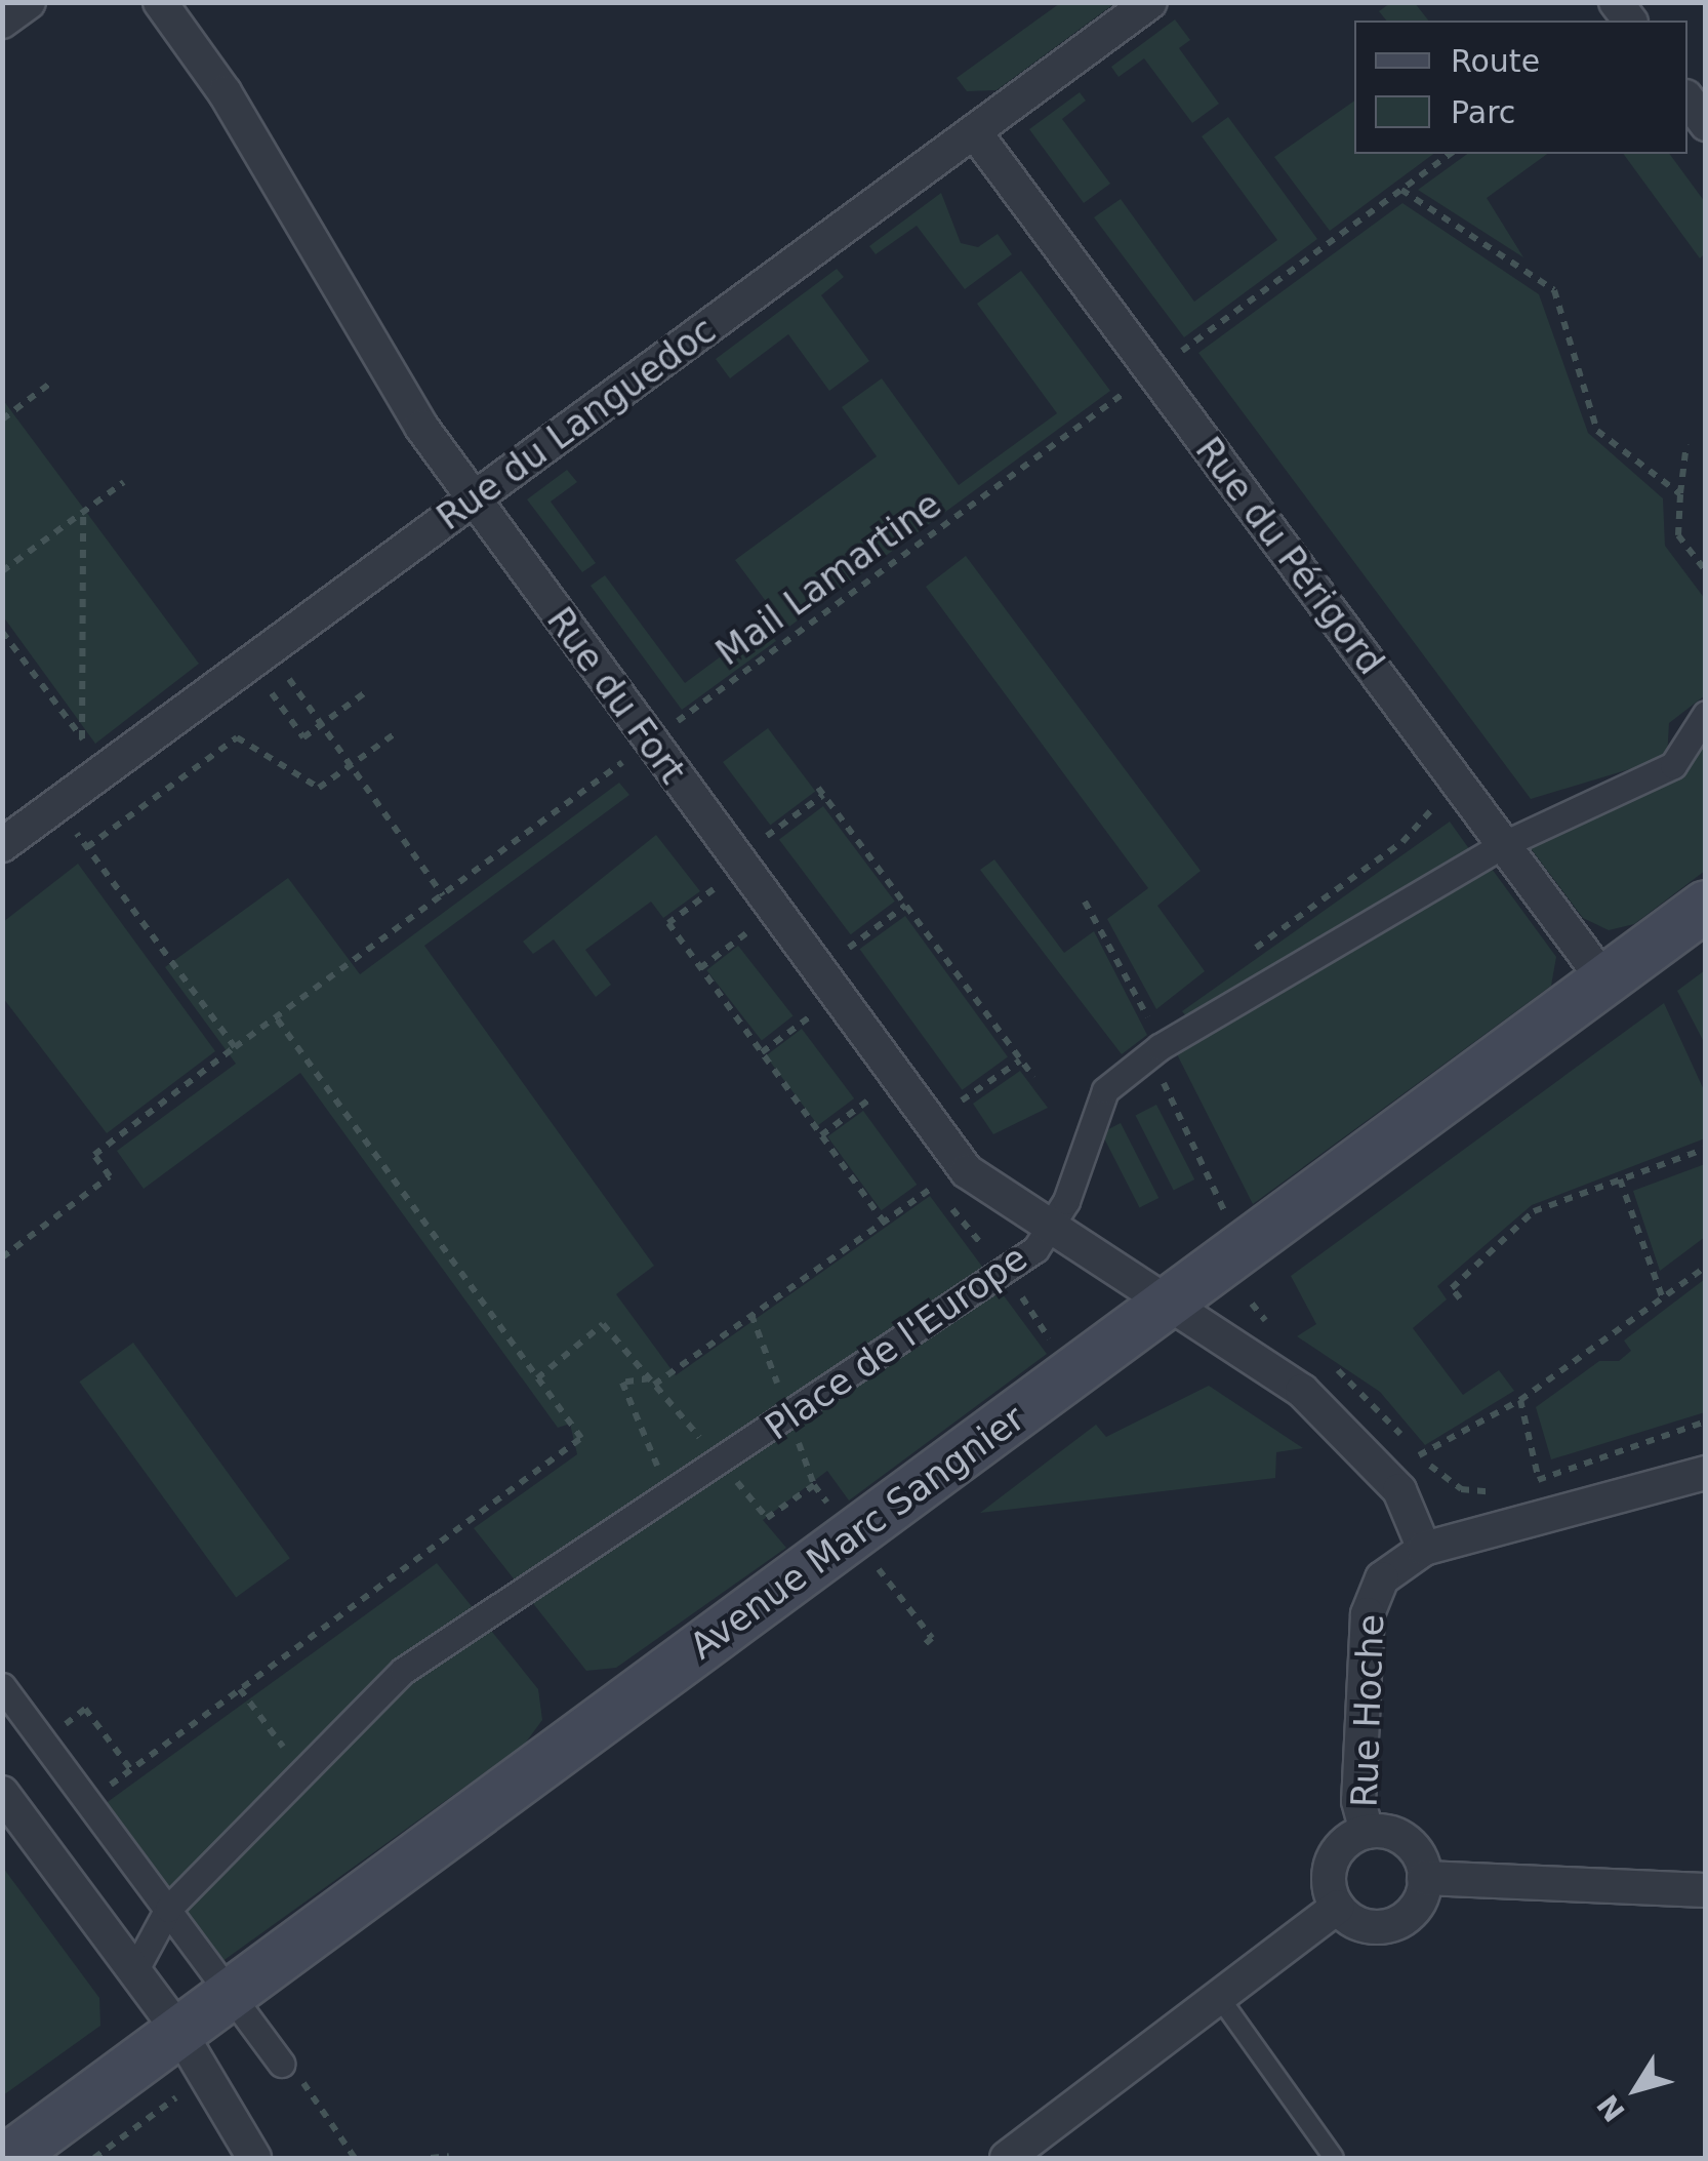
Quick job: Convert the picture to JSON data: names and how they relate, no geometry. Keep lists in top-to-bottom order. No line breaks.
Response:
{"streets":{"main road":["Avenue Marc Sangnier"],"street":["Rue du Languedoc","Rue du Périgord","Rue du Fort","Place de l'Europe","Rue Hoche"],"path":["Mail Lamartine"]},"crossings":[["Rue du Languedoc","Rue du Périgord"],["Rue du Languedoc","Rue du Fort"],["Rue du Périgord","Mail Lamartine"],["Rue du Périgord","Place de l'Europe"],["Rue du Périgord","Avenue Marc Sangnier"],["Mail Lamartine","Rue du Fort"],["Rue du Fort","Place de l'Europe"],["Rue du Fort","Avenue Marc Sangnier"]],"legend":["Route","Parc"],"north":"bottom left"}
